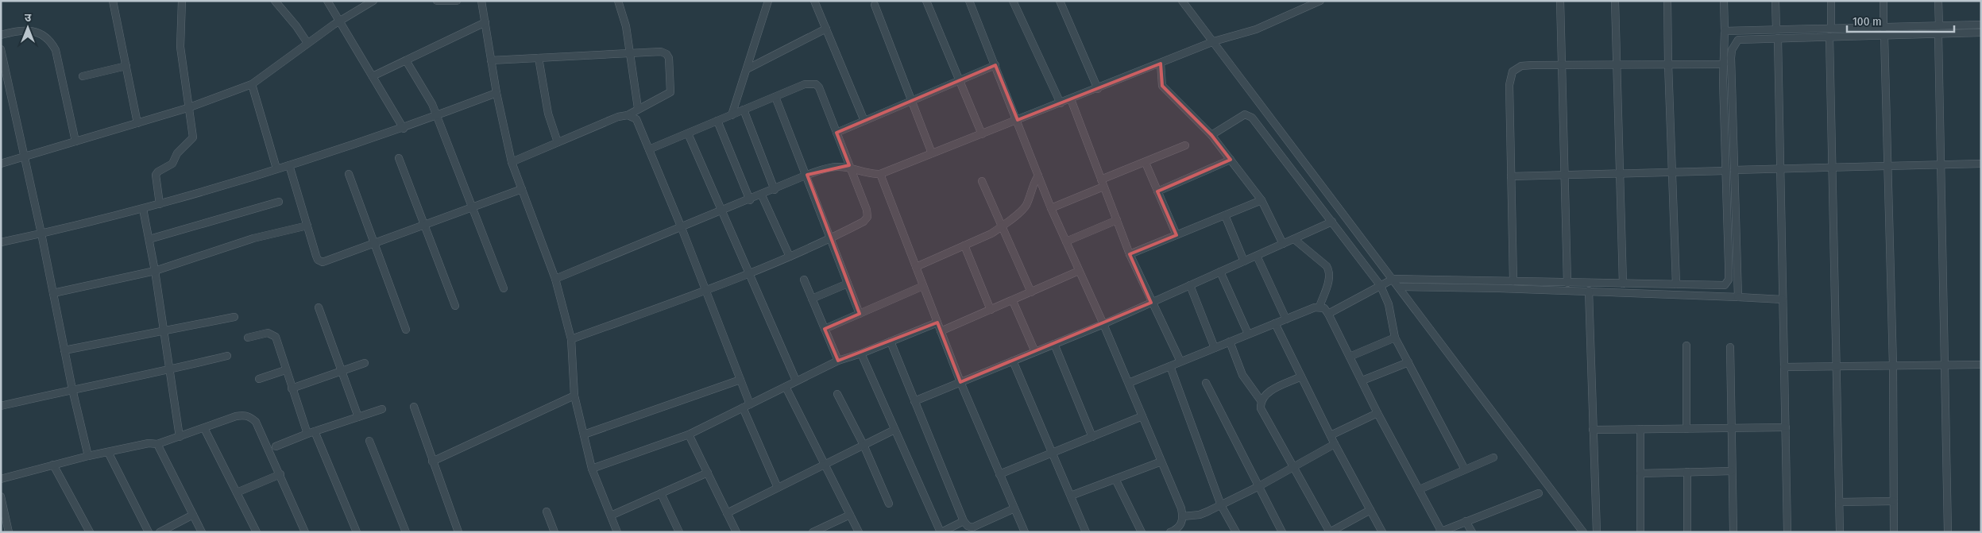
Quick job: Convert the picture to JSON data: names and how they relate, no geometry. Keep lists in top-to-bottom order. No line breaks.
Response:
{"scale_bar":"100 m","north":"top"}
